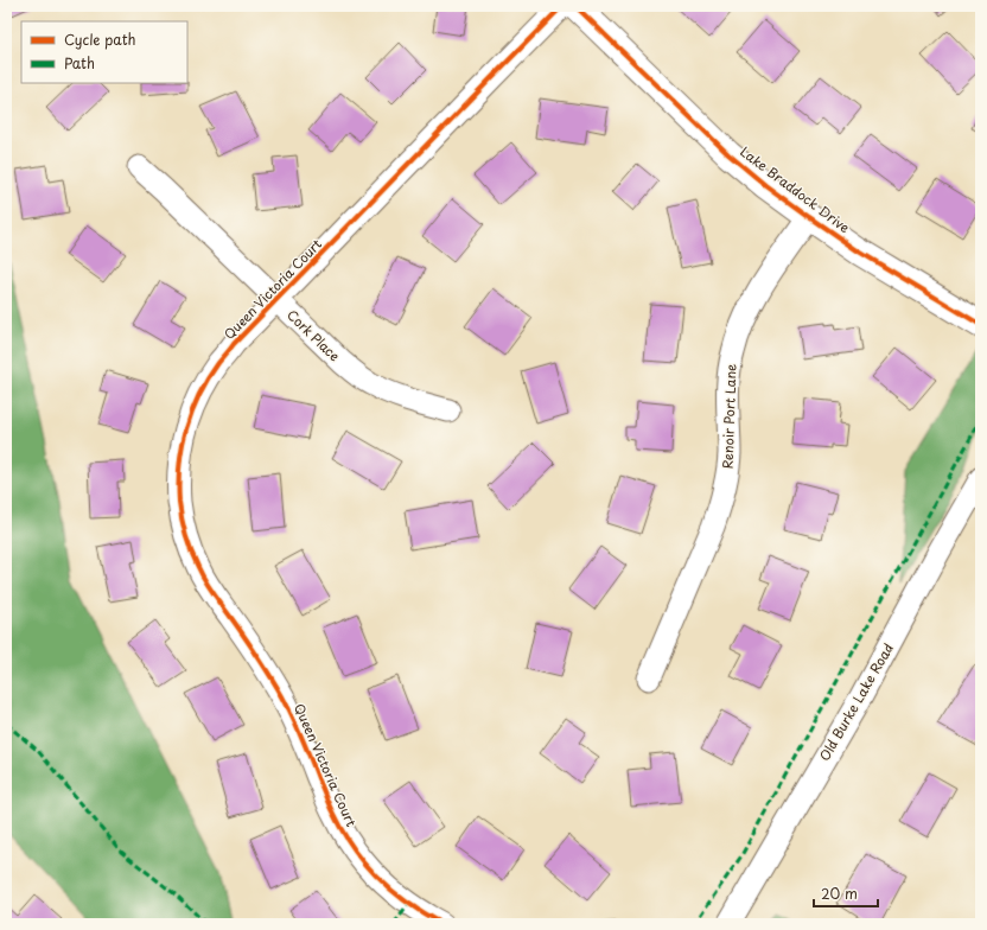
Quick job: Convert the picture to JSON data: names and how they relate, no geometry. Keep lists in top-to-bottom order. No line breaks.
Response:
{"streets":{"street":["Lake Braddock Drive","Queen Victoria Court","Cork Place","Renoir Port Lane","Old Burke Lake Road"]},"crossings":[["Lake Braddock Drive","Renoir Port Lane"],["Queen Victoria Court","Cork Place"]],"legend":["Cycle path","Path"],"scale_bar":"20 m"}
